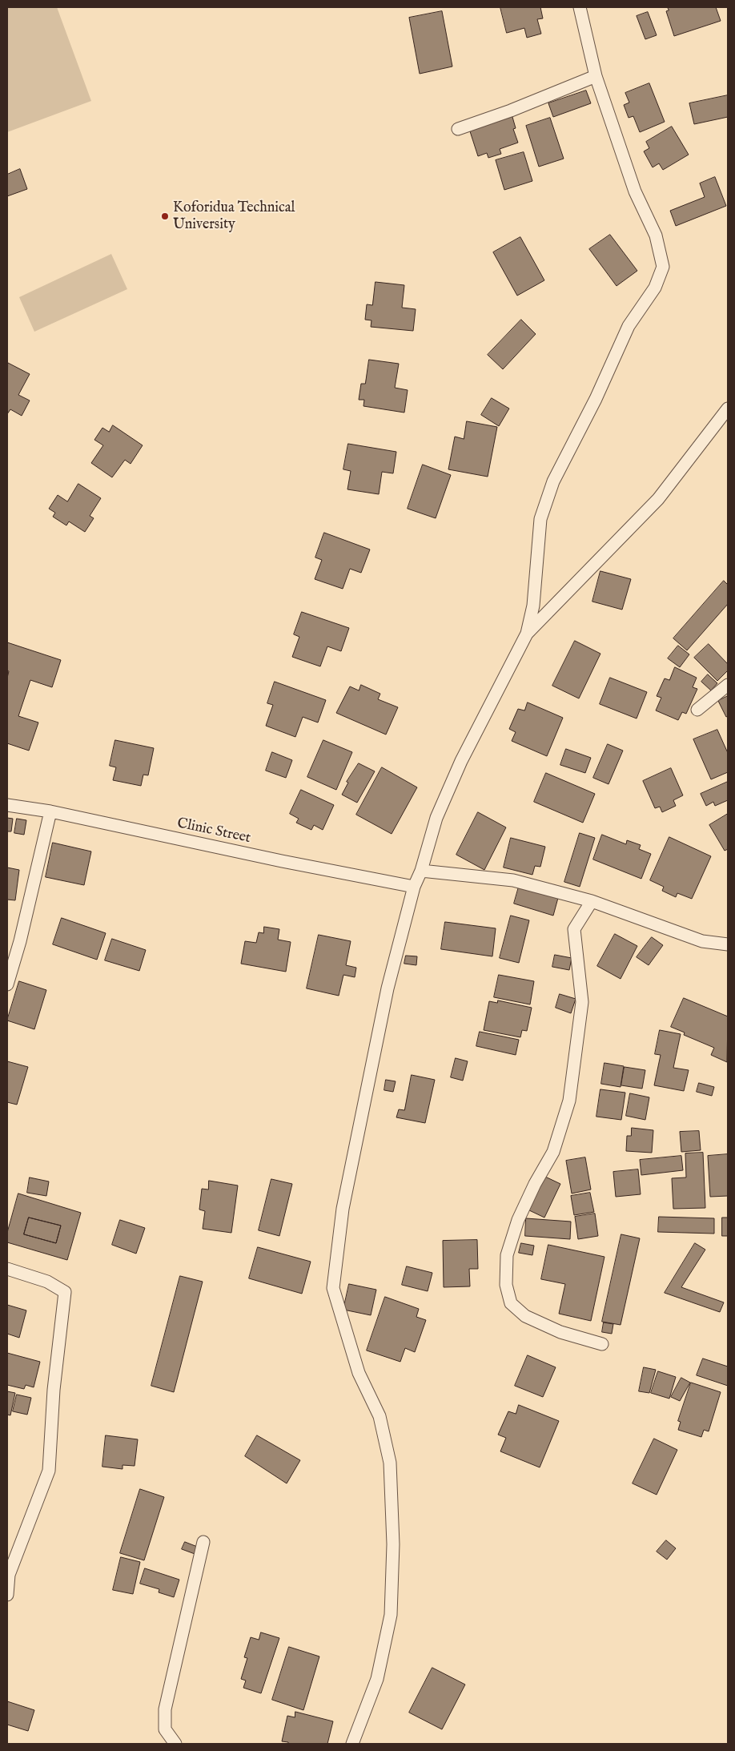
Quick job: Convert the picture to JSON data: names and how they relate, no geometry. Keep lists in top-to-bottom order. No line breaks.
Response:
{"streets":{"street":["Clinic Street"]},"places":["Koforidua Technical University"]}
